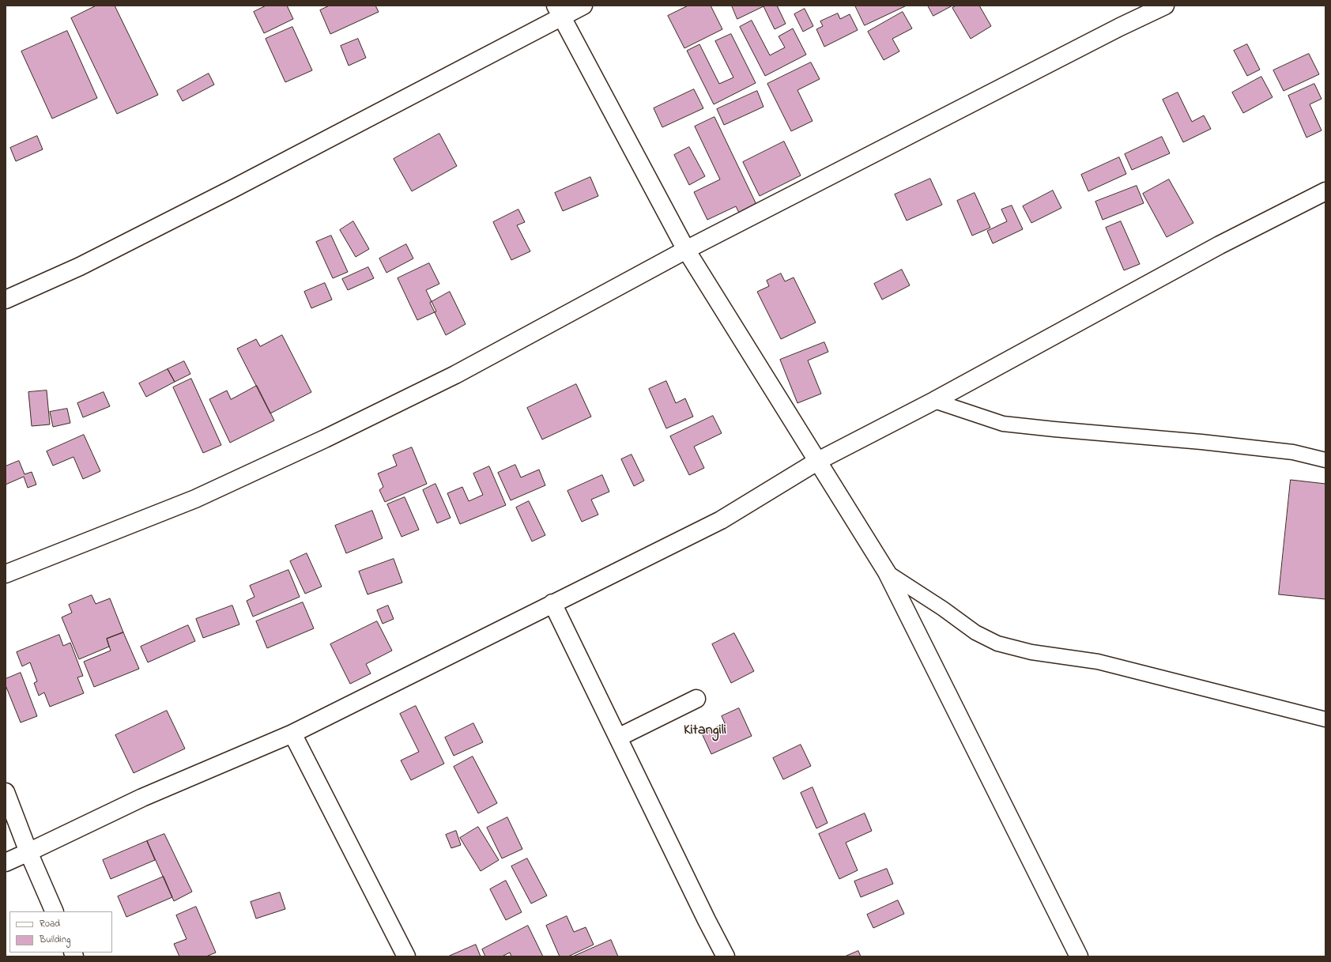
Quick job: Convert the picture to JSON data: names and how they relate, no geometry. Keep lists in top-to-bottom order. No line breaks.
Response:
{"districts":["Kitangili"],"legend":["Road","Building"]}
